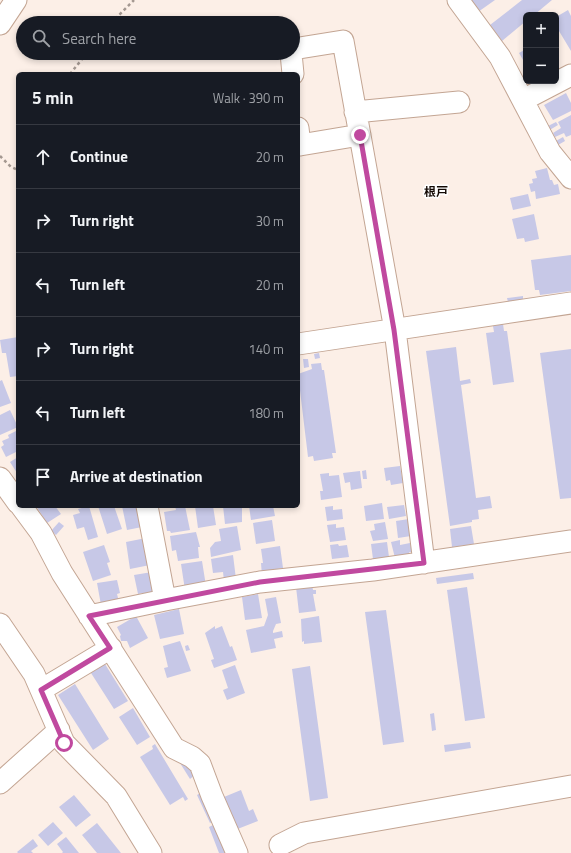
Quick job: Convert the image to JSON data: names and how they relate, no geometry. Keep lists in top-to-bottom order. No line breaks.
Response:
{"districts":["根戸"],"page":{"map_buttons":["+","−"],"search":"Search here","heading":["5 min","Walk · 390 m"],"list":[["Continue","20 m"],["Turn right","30 m"],["Turn left","20 m"],["Turn right","140 m"],["Turn left","180 m"],"Arrive at destination"]}}
